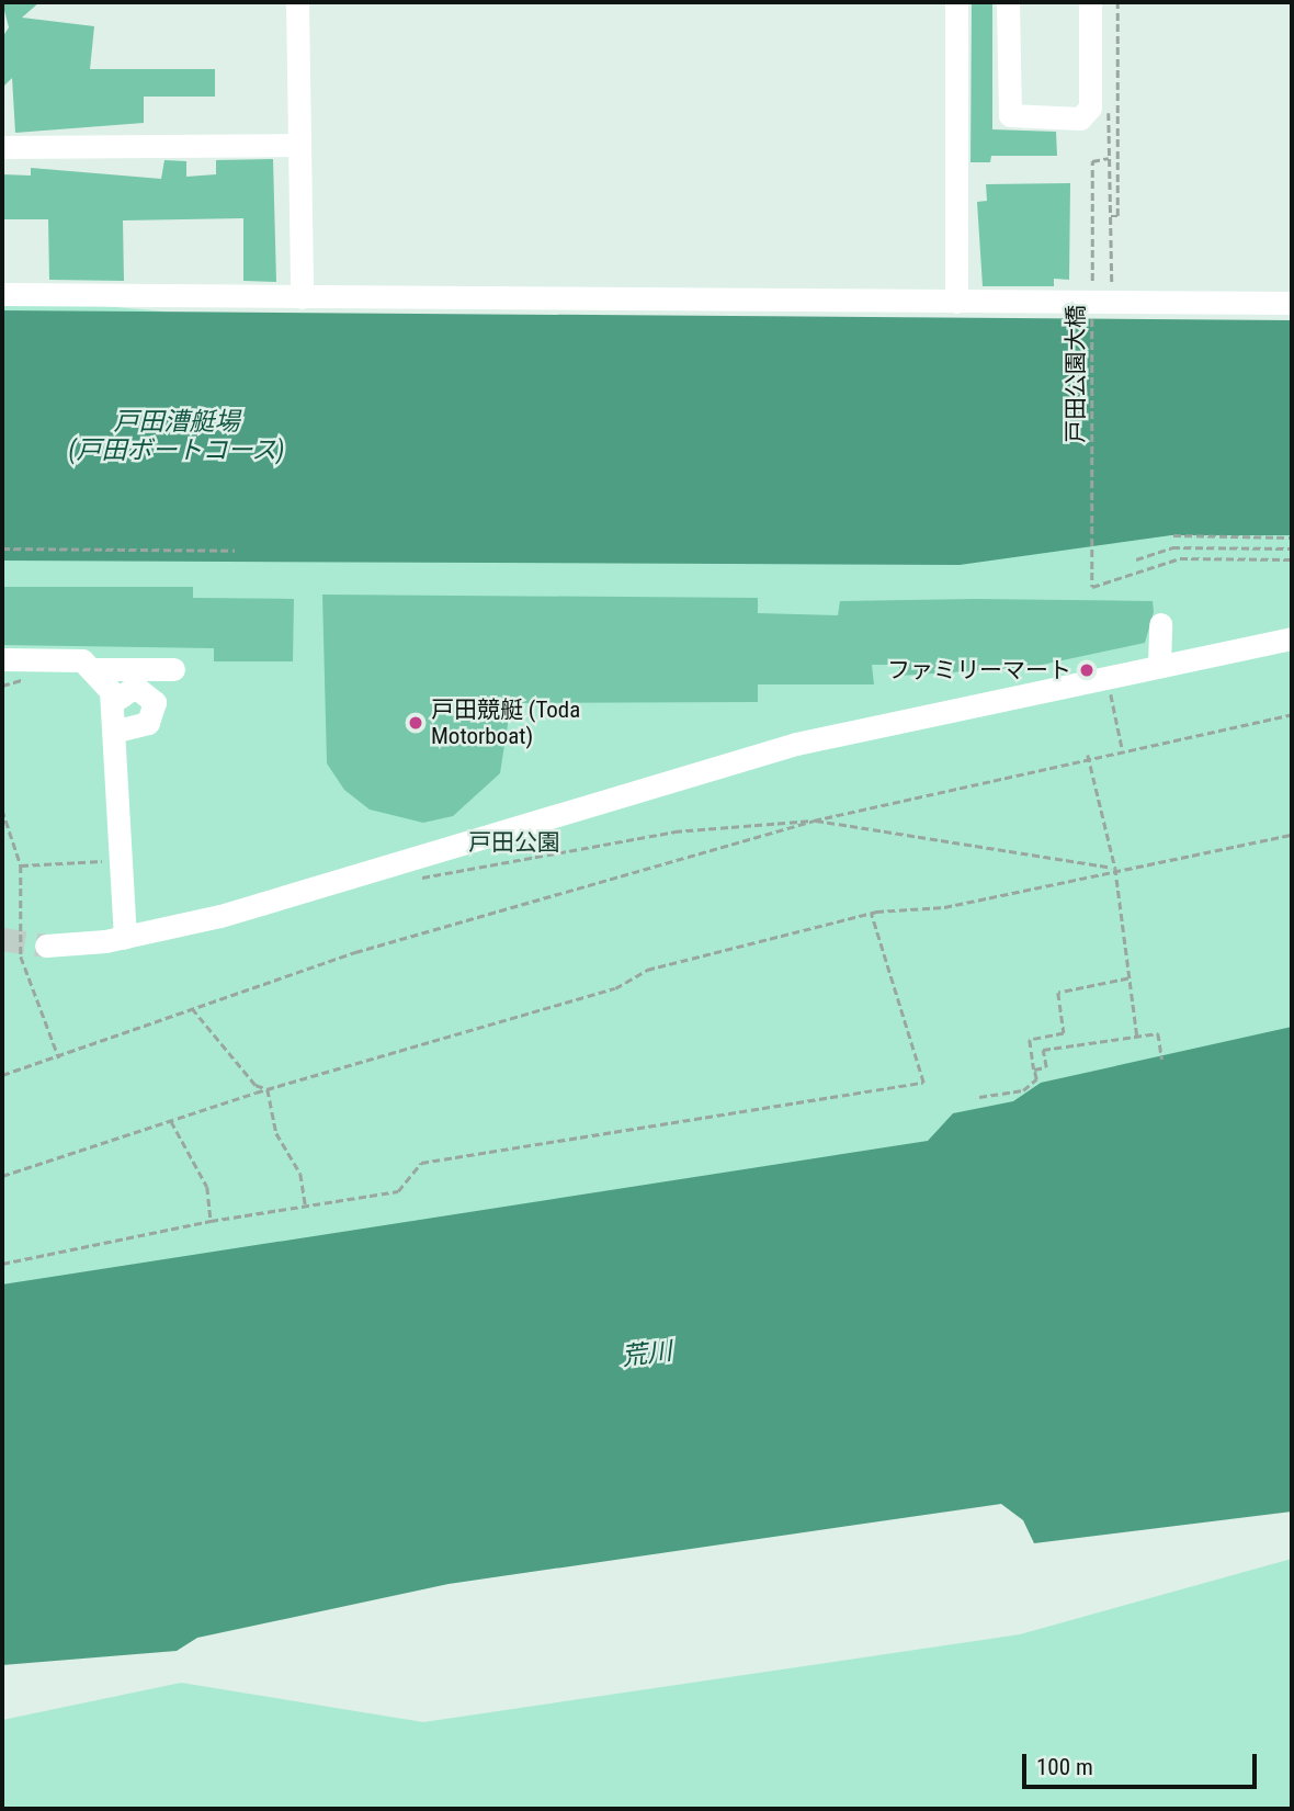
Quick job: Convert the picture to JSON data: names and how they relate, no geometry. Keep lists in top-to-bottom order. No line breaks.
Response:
{"streets":{"path":["戸田公園大橋"]},"water":["戸田漕艇場 (戸田ボートコース)","荒川"],"parks":["戸田公園"],"places":["ファミリーマート","戸田競艇 (Toda Motorboat)"],"scale_bar":"100 m"}
